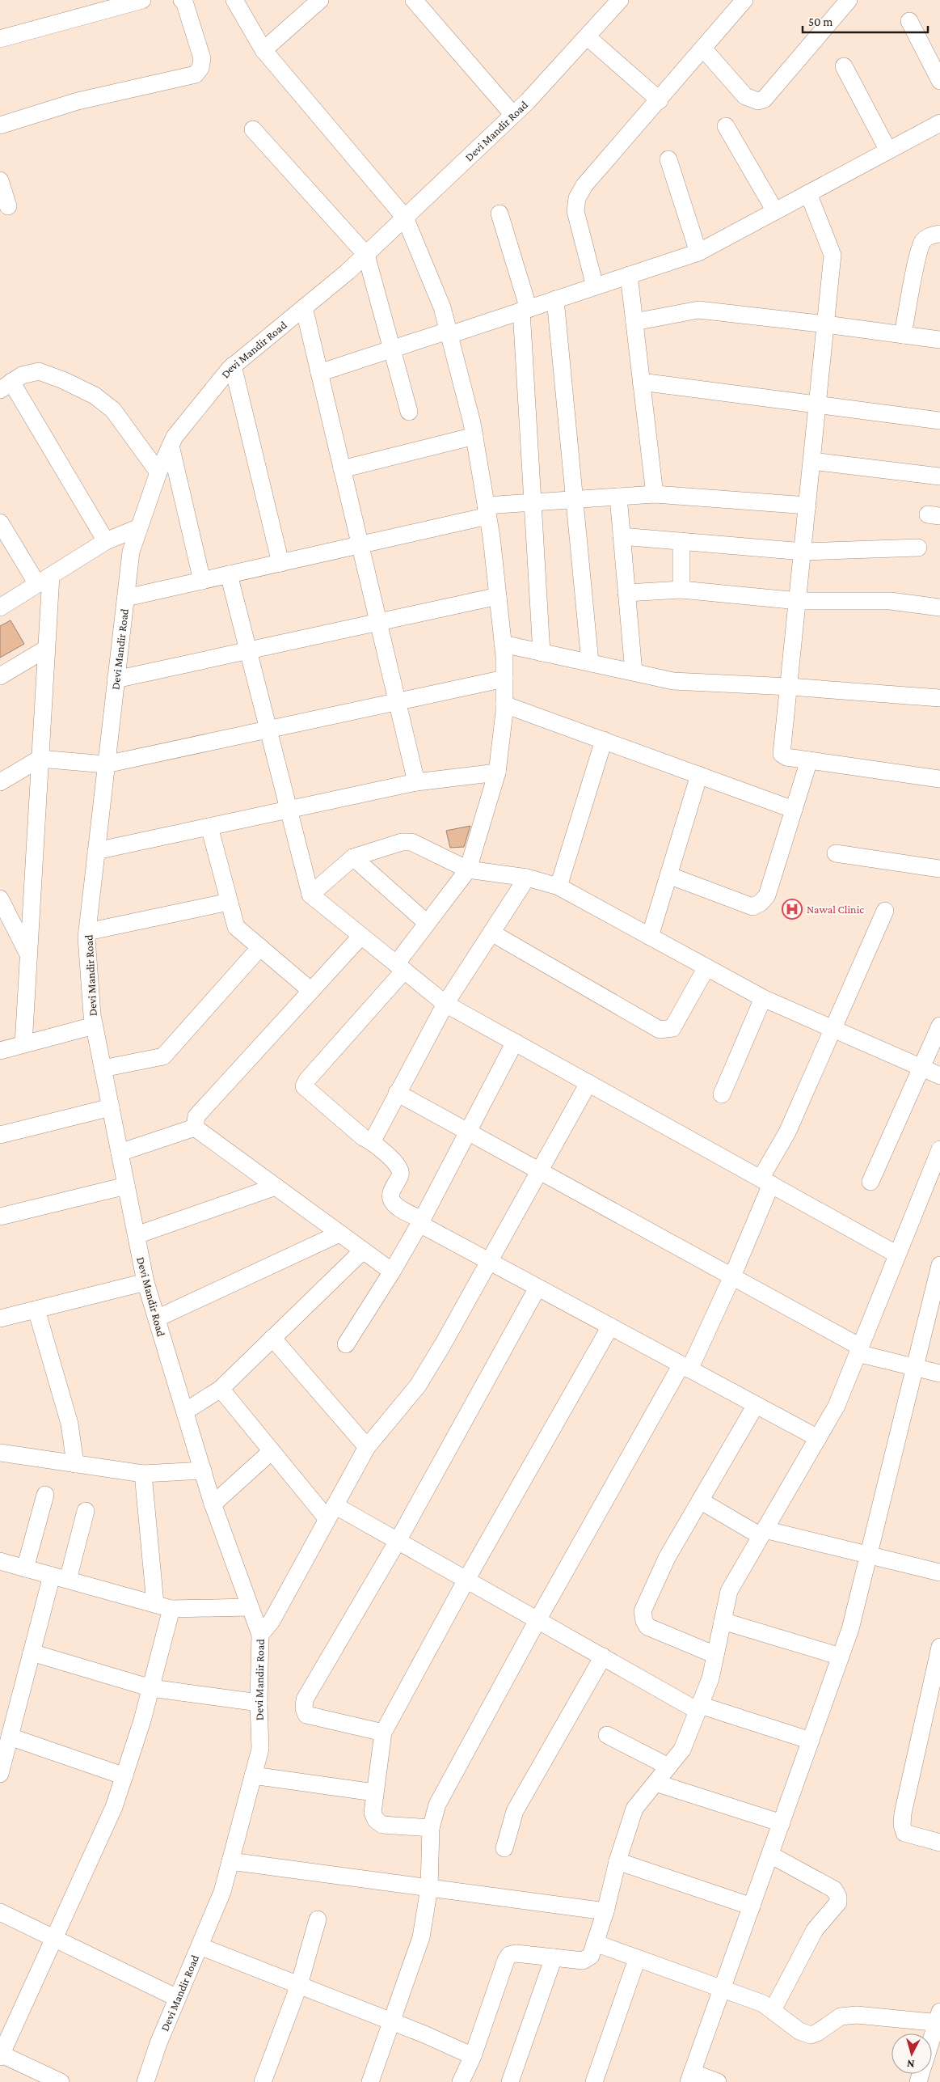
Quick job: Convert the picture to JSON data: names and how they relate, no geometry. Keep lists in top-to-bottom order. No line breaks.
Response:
{"streets":{"street":["Devi Mandir Road"]},"places":{"hospital":["Nawal Clinic"]},"scale_bar":"50 m","north":"bottom"}
